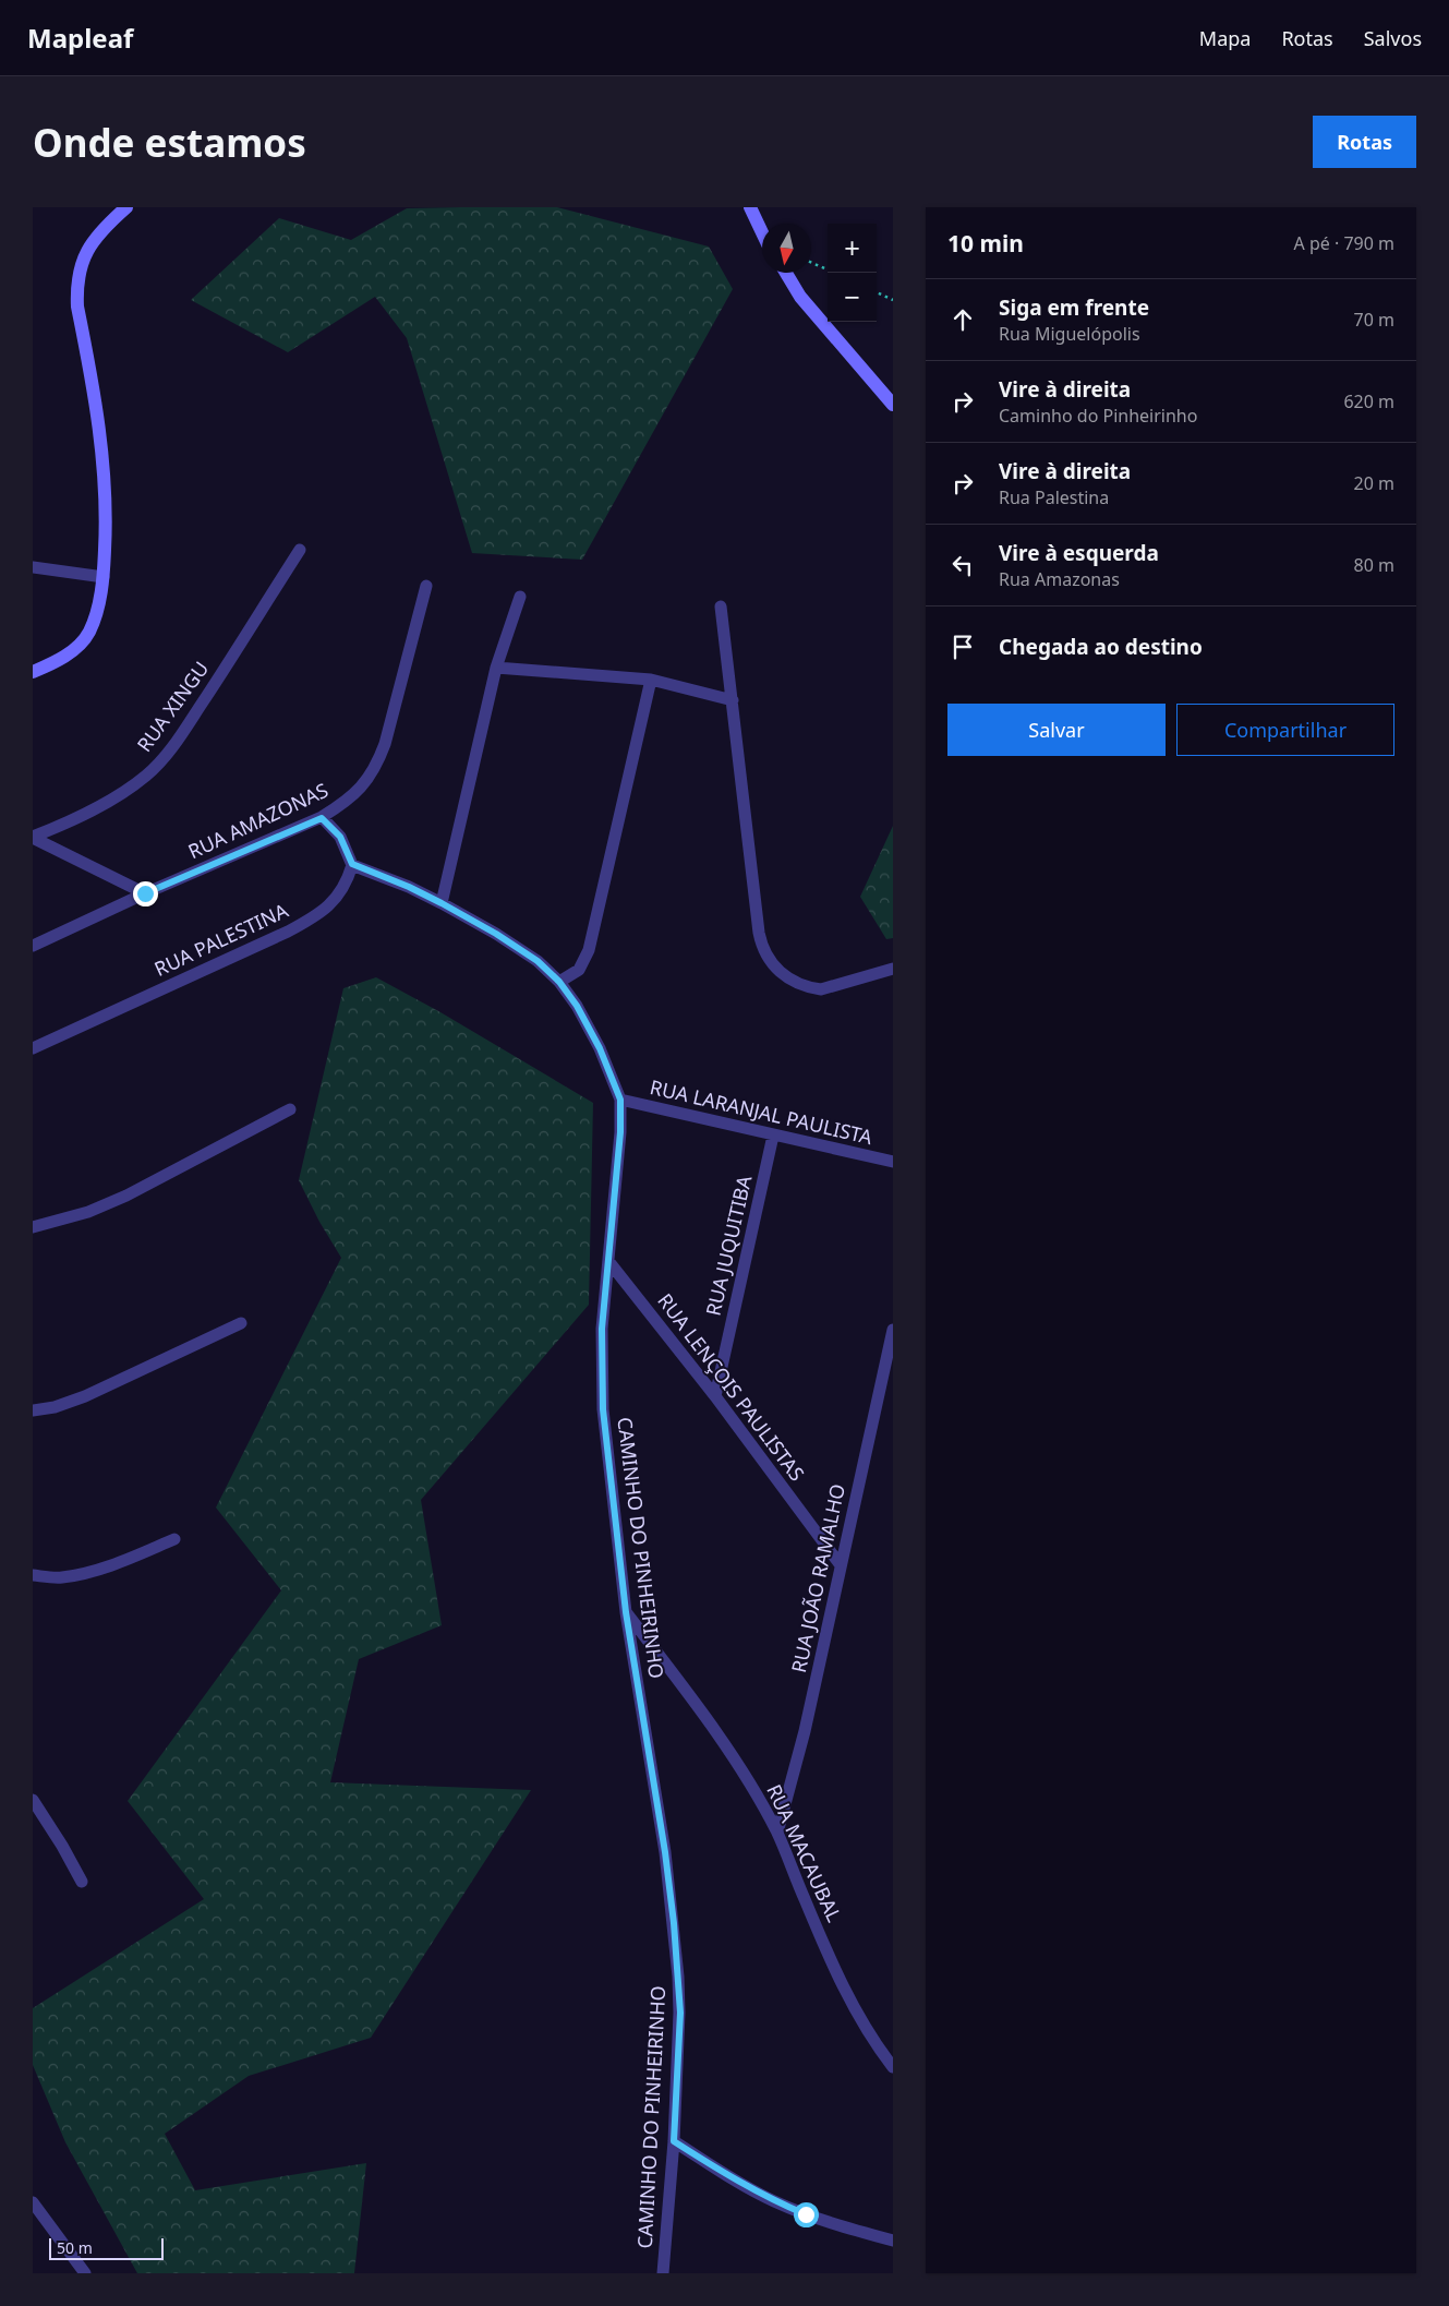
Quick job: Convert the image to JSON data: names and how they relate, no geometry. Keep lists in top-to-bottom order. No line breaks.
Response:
{"streets":{"street":["RUA XINGU","RUA AMAZONAS","RUA PALESTINA","RUA LARANJAL PAULISTA","RUA JUQUITIBA","RUA LENÇOIS PAULISTAS","CAMINHO DO PINHEIRINHO","RUA JOÃO RAMALHO","RUA MACAUBAL"]},"crossings":[["RUA PALESTINA","CAMINHO DO PINHEIRINHO"],["RUA LARANJAL PAULISTA","RUA JUQUITIBA"],["RUA LARANJAL PAULISTA","CAMINHO DO PINHEIRINHO"],["RUA JUQUITIBA","RUA LENÇOIS PAULISTAS"],["RUA LENÇOIS PAULISTAS","CAMINHO DO PINHEIRINHO"],["RUA LENÇOIS PAULISTAS","RUA JOÃO RAMALHO"],["CAMINHO DO PINHEIRINHO","RUA MACAUBAL"],["RUA JOÃO RAMALHO","RUA MACAUBAL"]],"scale_bar":"50 m","north":"bottom","page":{"header":"Mapleaf","nav":["Mapa","Rotas","Salvos"],"buttons":["Rotas",["Salvar","Compartilhar"]],"title":"Onde estamos","heading":["10 min","A pé · 790 m"],"map_buttons":["+","−"],"list":[["Siga em frente","Rua Miguelópolis","70 m"],["Vire à direita","Caminho do Pinheirinho","620 m"],["Vire à direita","Rua Palestina","20 m"],["Vire à esquerda","Rua Amazonas","80 m"],"Chegada ao destino"],"scale":"50 m"}}
